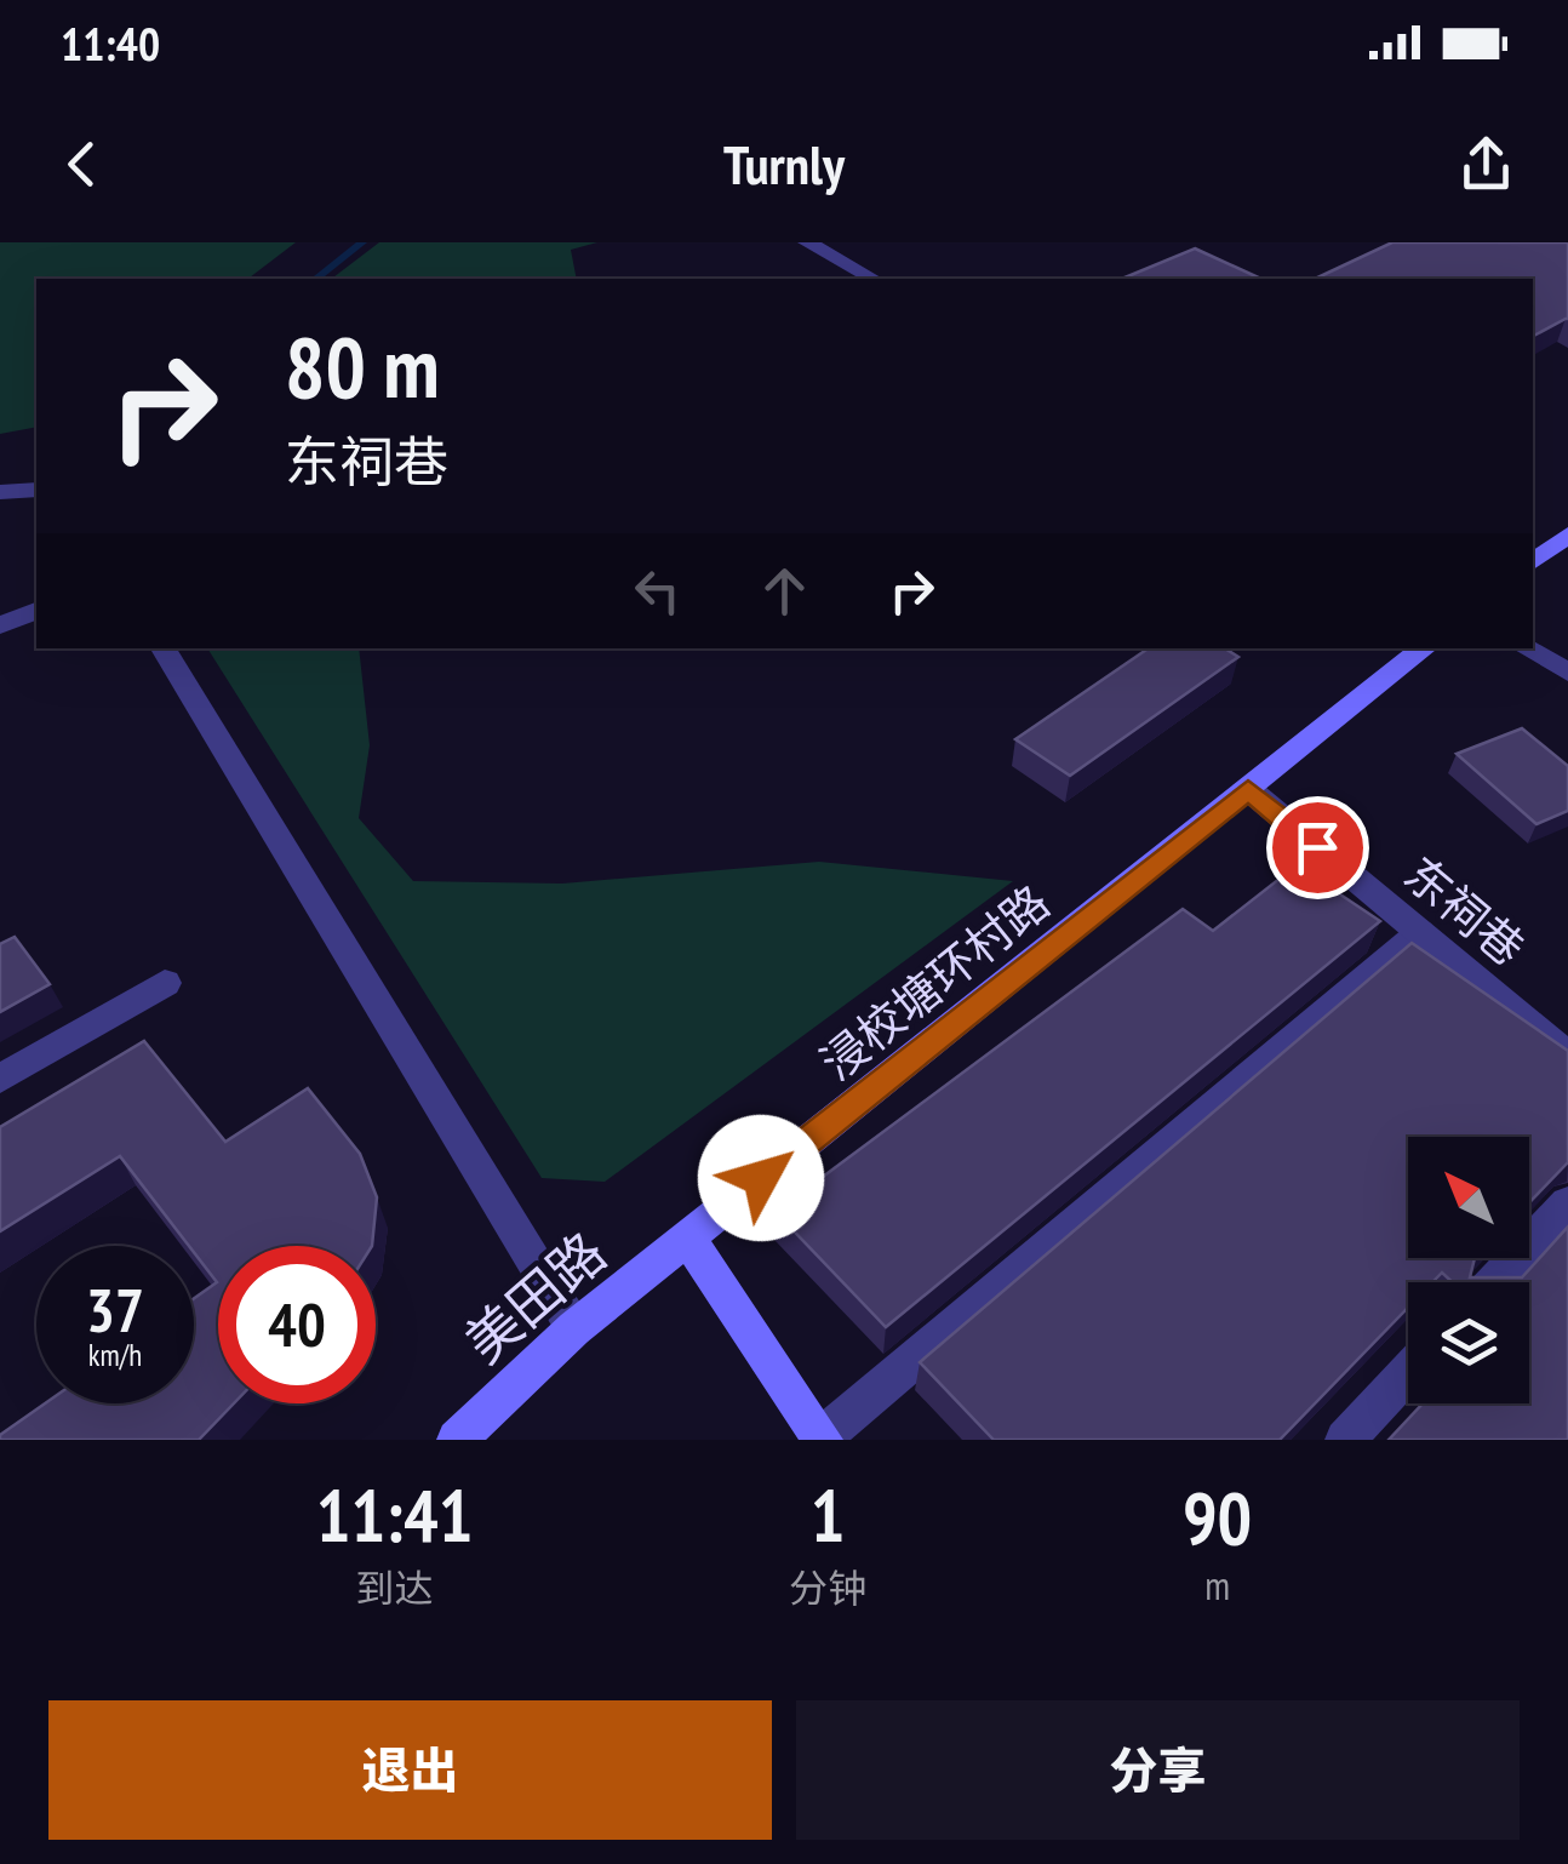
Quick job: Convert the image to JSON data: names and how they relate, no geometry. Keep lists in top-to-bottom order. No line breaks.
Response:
{"streets":{"street":["东祠巷","浸校塘环村路","美田路"]},"crossings":[["东祠巷","浸校塘环村路"],["浸校塘环村路","美田路"]],"north":"top left","page":{"status":"11:40","header":"Turnly","turn":["80 m","东祠巷"],"speed":"37 km/h","limit":"40","eta":["11:41","到达","1","分钟","90","m"],"buttons":["退出","分享"]}}
